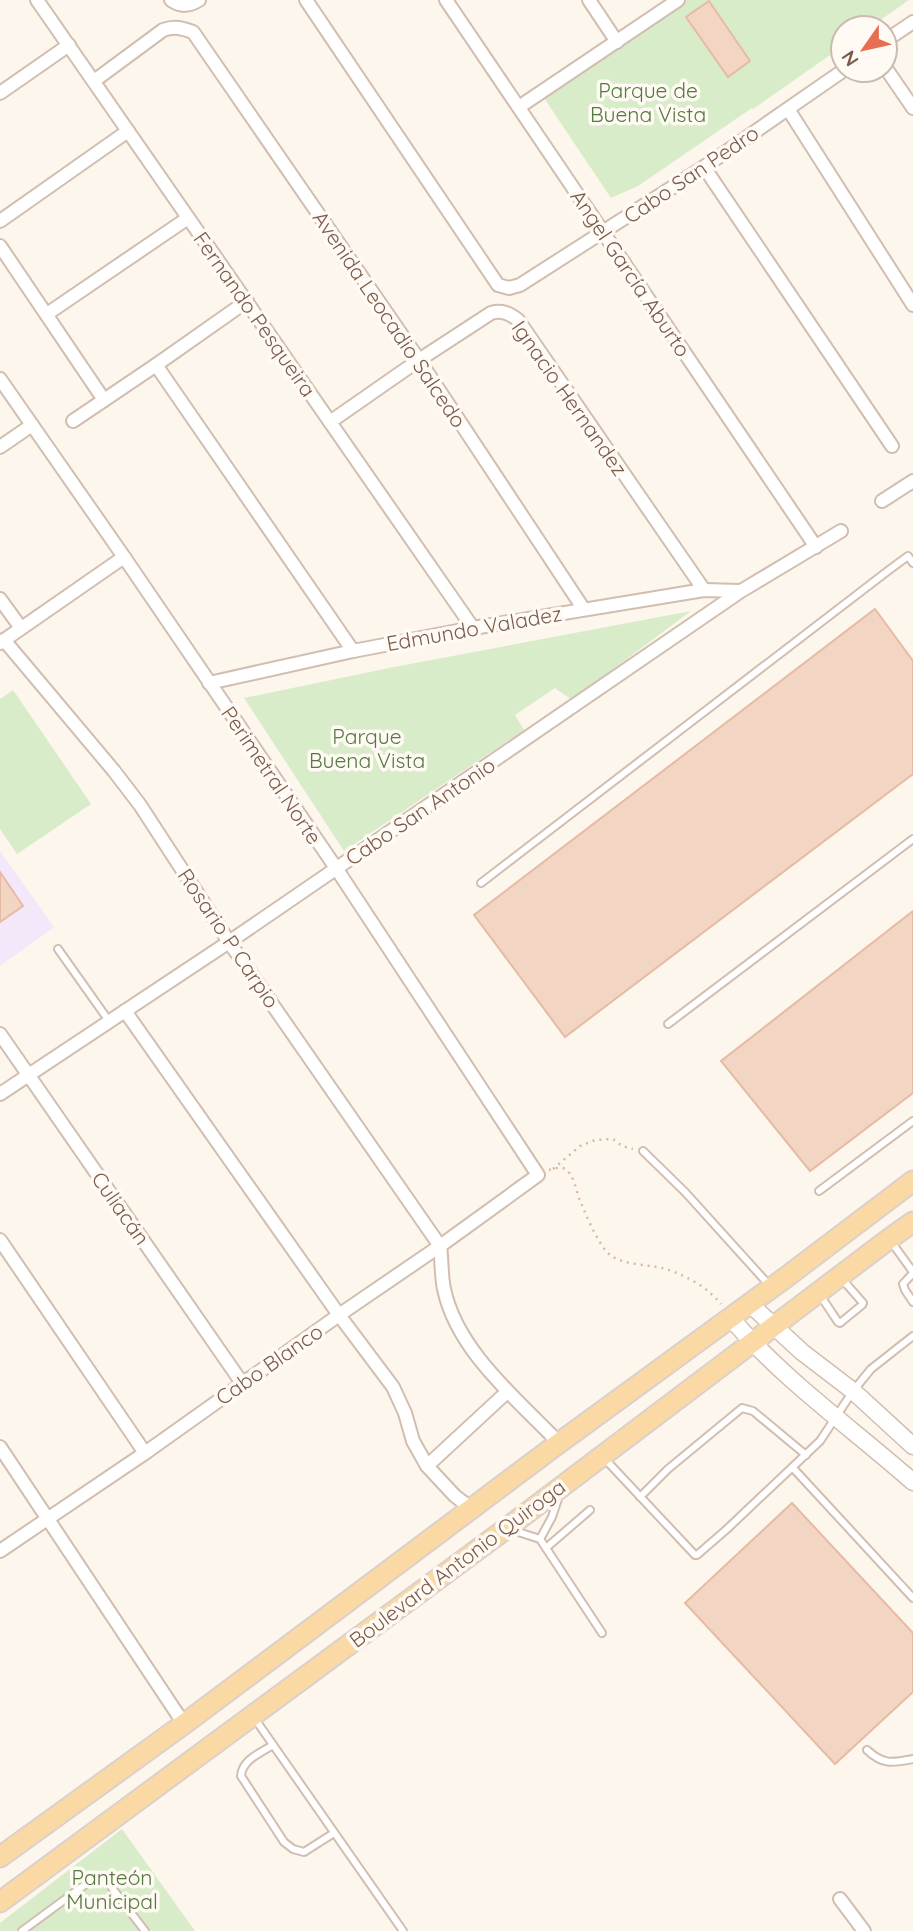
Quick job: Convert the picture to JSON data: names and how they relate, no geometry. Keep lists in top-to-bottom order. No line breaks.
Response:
{"streets":{"main road":["Boulevard Antonio Quiroga"],"street":["Cabo San Pedro","Angel García Aburto","Fernando Pesqueira","Avenida Leocadio Salcedo","Ignacio Hernandez","Edmundo Valadez","Perimetral Norte","Cabo San Antonio","Rosario P Carpio","Culiacán","Cabo Blanco"]},"crossings":[["Cabo San Pedro","Angel García Aburto"],["Angel García Aburto","Cabo San Antonio"],["Fernando Pesqueira","Avenida Leocadio Salcedo"],["Fernando Pesqueira","Ignacio Hernandez"],["Fernando Pesqueira","Edmundo Valadez"],["Avenida Leocadio Salcedo","Ignacio Hernandez"],["Avenida Leocadio Salcedo","Edmundo Valadez"],["Ignacio Hernandez","Edmundo Valadez"],["Edmundo Valadez","Perimetral Norte"],["Edmundo Valadez","Cabo San Antonio"],["Perimetral Norte","Cabo San Antonio"],["Perimetral Norte","Cabo Blanco"],["Cabo San Antonio","Rosario P Carpio"],["Cabo San Antonio","Culiacán"],["Rosario P Carpio","Cabo Blanco"],["Culiacán","Cabo Blanco"]],"parks":["Parque de Buena Vista","Parque Buena Vista","Panteón Municipal"],"north":"bottom left"}
